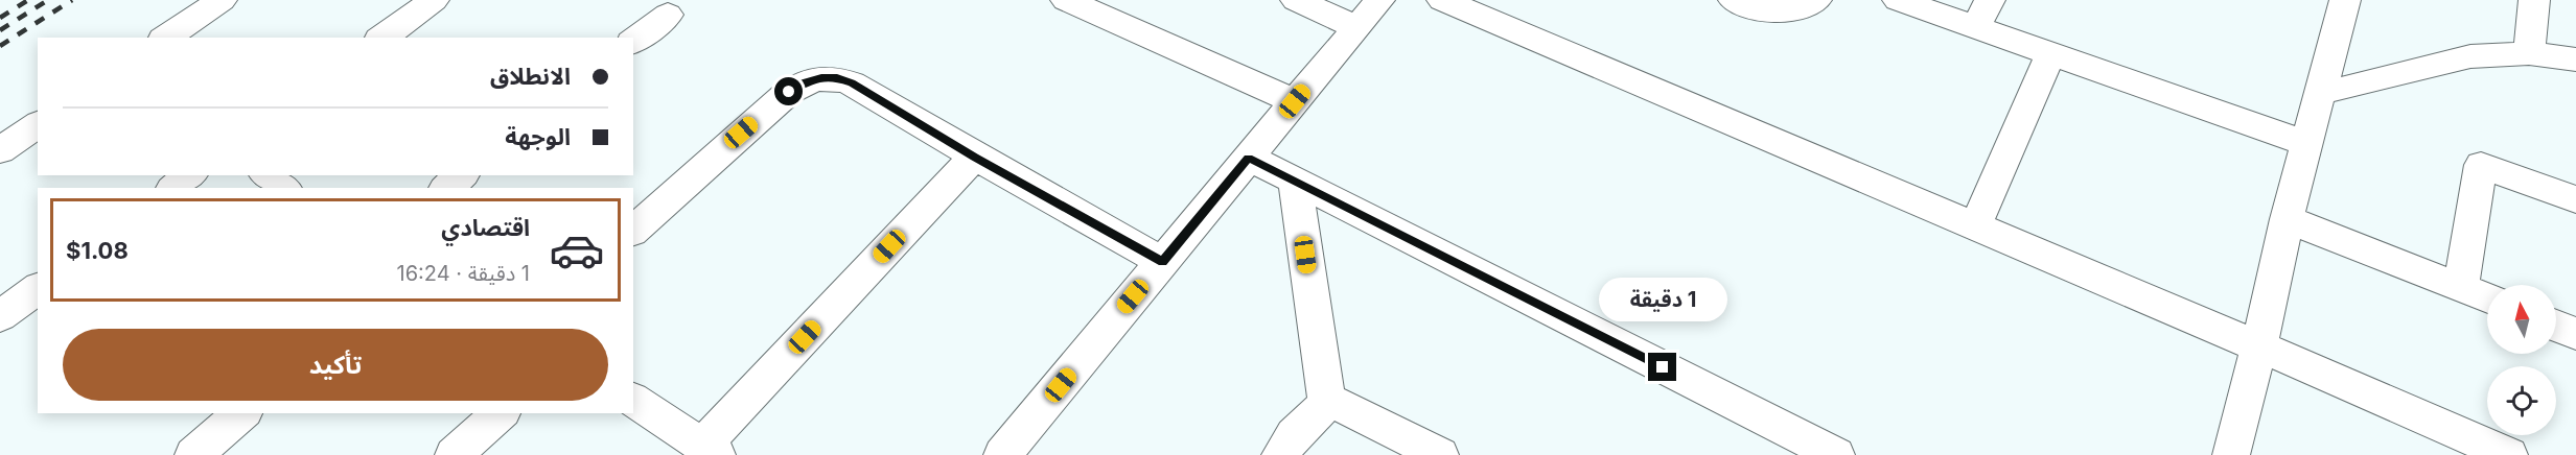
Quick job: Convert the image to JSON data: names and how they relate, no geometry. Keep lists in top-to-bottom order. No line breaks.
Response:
{"north":"top","page":{"banner":["الانطلاق","الوجهة"],"list":[{"name":"اقتصادي","note":"1 دقيقة · 16:24","value":"$1.08"}],"bubble":"1 دقيقة","buttons":"تأكيد"}}
